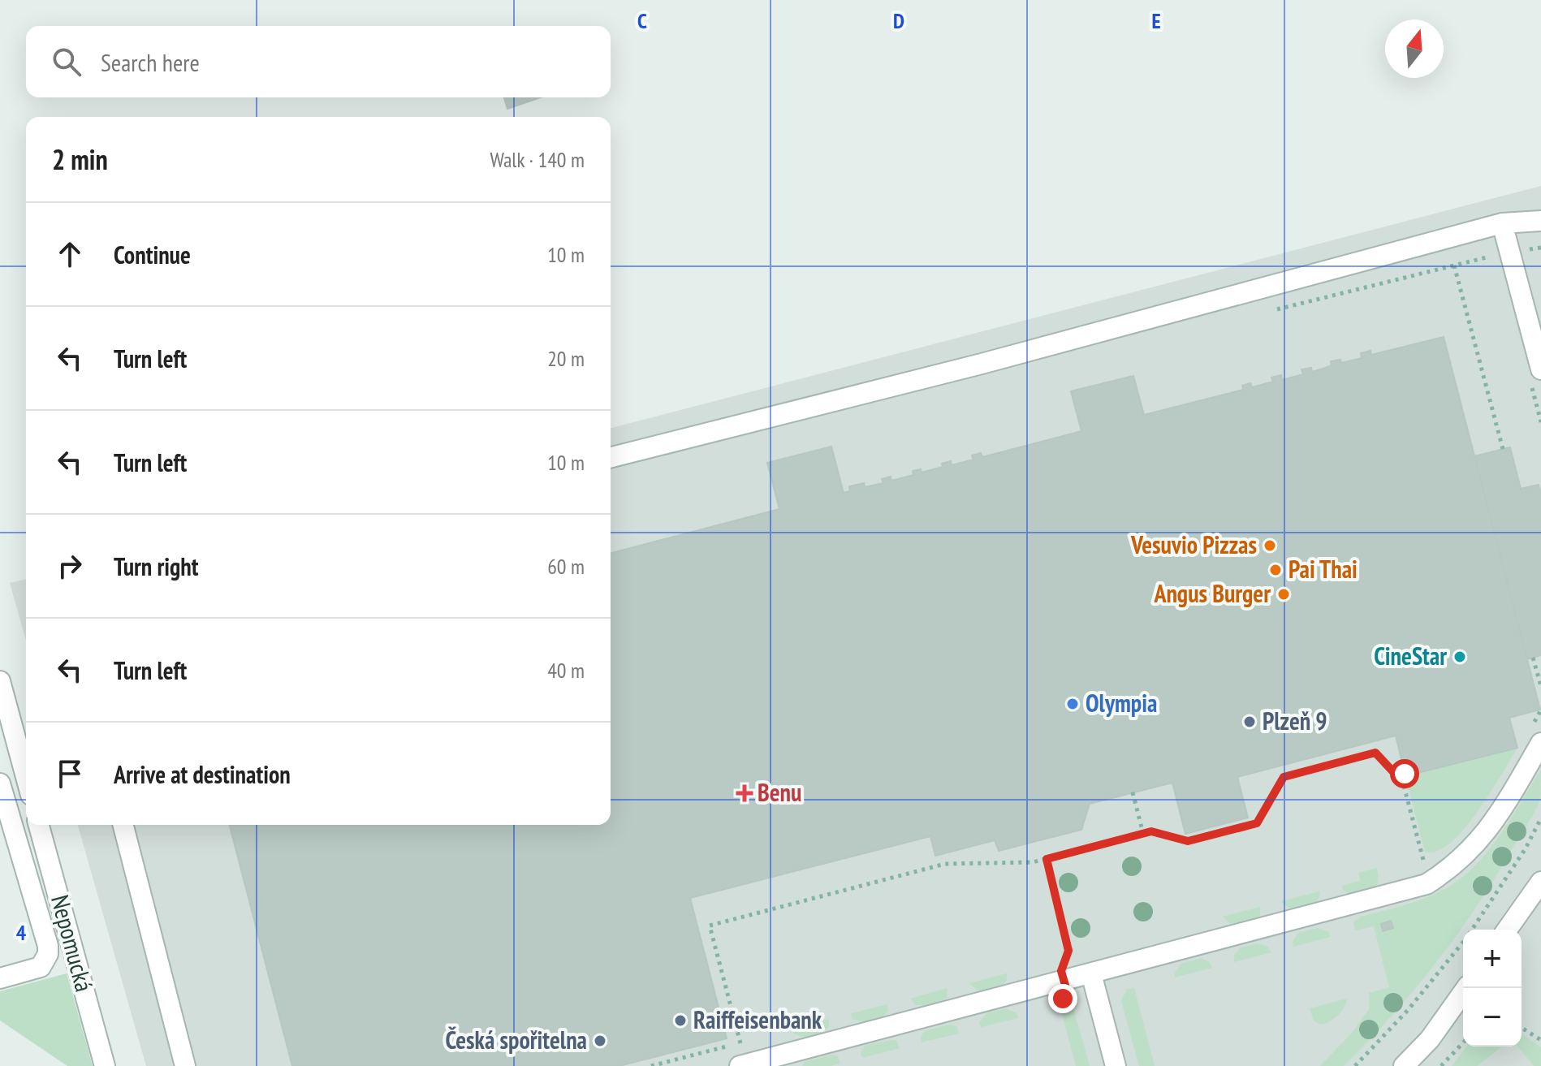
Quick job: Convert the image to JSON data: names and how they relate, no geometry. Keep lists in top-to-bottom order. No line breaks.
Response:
{"streets":{"street":["Nepomucká"]},"places":{"other":["Vesuvio Pizzas","Pai Thai","Angus Burger","CineStar","Olympia","Plzeň 9","Raiffeisenbank","Česká spořitelna"],"health":["Benu"]},"north":"top","page":{"search":"Search here","heading":["2 min","Walk · 140 m"],"list":[["Continue","10 m"],["Turn left","20 m"],["Turn left","10 m"],["Turn right","60 m"],["Turn left","40 m"],"Arrive at destination"],"map_buttons":["+","−"]},"grid":{"columns":["C","D","E"],"rows":["4"]}}
